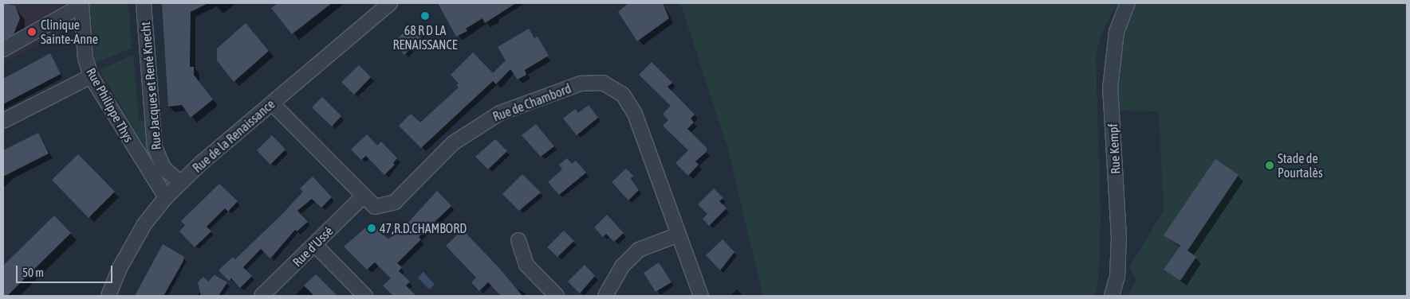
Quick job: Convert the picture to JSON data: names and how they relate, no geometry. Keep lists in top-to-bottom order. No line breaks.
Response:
{"streets":{"street":["Rue Jacques et René Knecht","Rue de Chambord","Rue Philippe Thys","Rue de la Renaissance","Rue Kempf","Rue d'Ussé"]},"crossings":[["Rue Jacques et René Knecht","Rue de la Renaissance"],["Rue de Chambord","Rue de la Renaissance"],["Rue de Chambord","Rue d'Ussé"],["Rue Philippe Thys","Rue de la Renaissance"]],"places":["68 R D LA RENAISSANCE","Clinique Sainte-Anne","Stade de Pourtalès","47,R.D.CHAMBORD"],"scale_bar":"50 m"}
